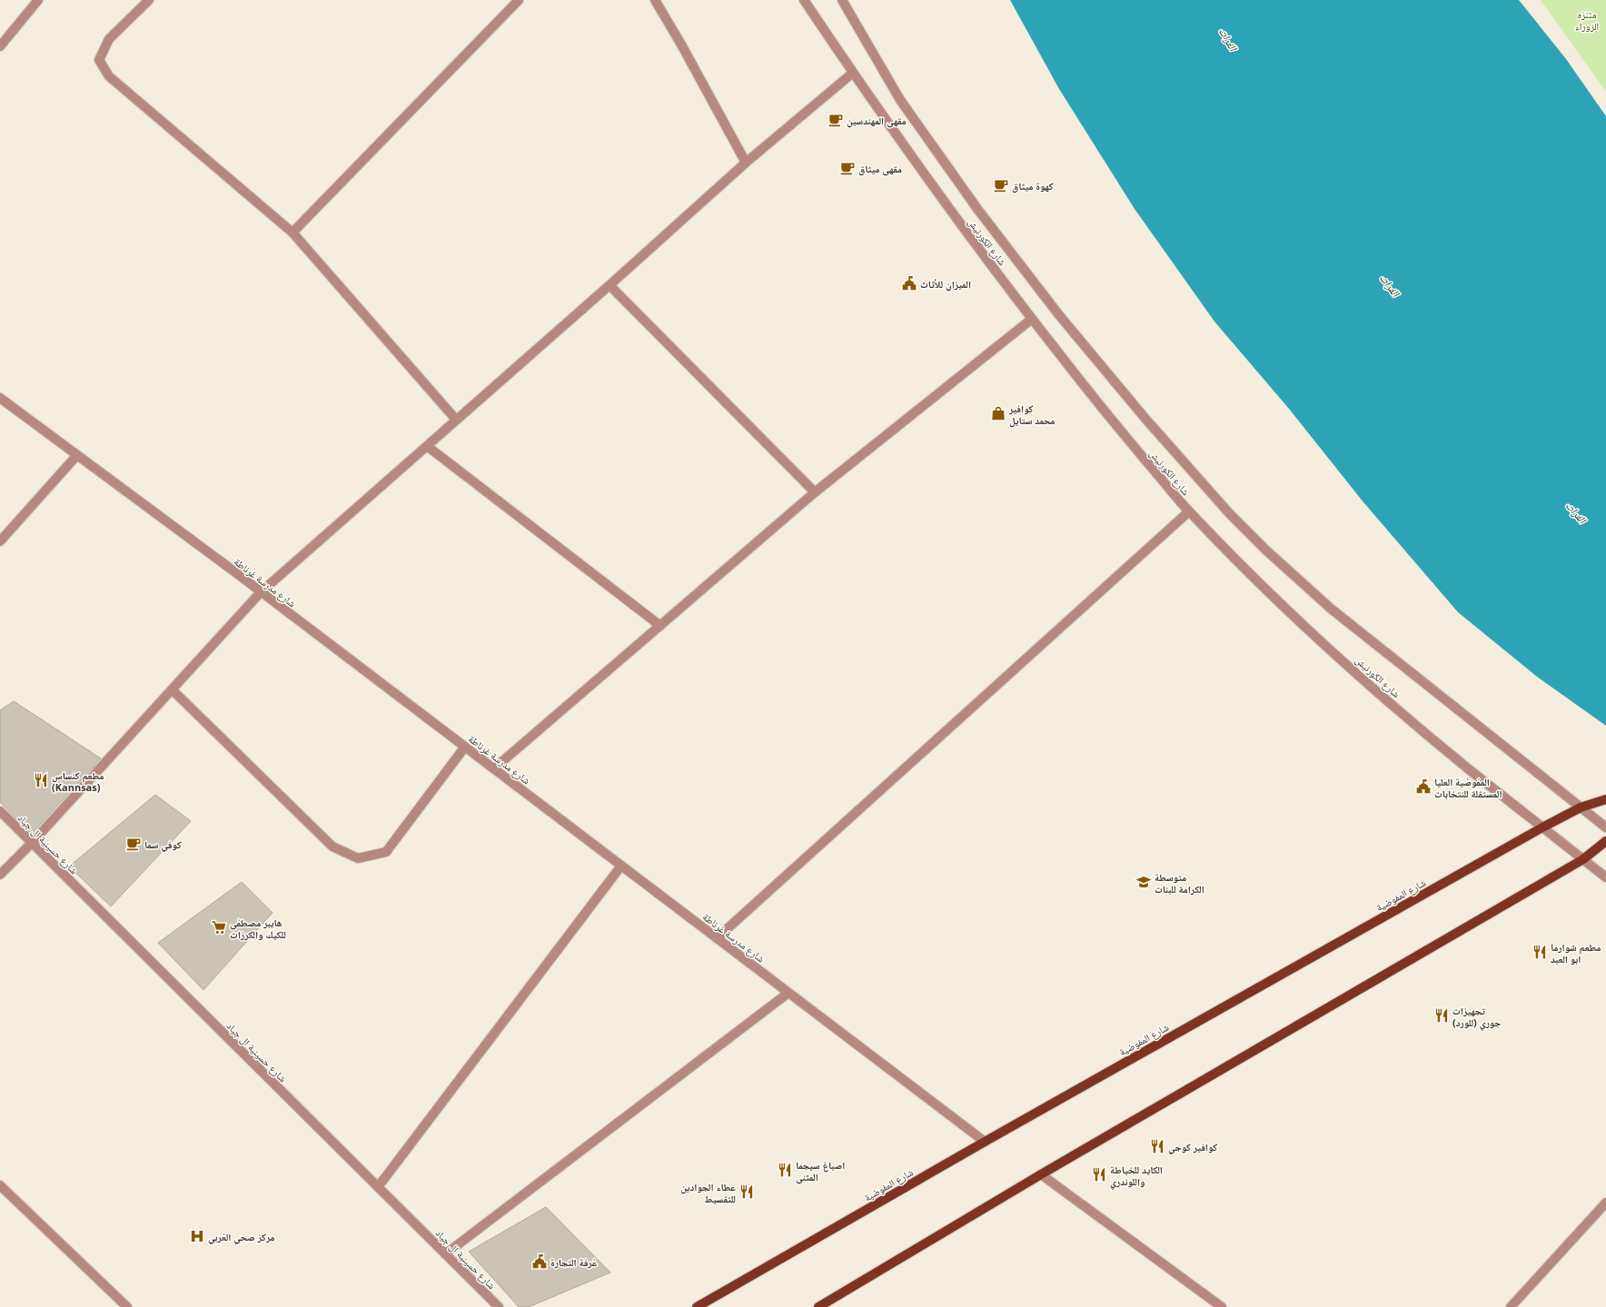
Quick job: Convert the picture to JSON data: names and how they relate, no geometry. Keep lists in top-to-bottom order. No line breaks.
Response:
{"streets":{"main road":["شارع المفوضية"],"street":["شارع الكورنيش","شارع مدرسة غرناطة","شارع حسينية ال جياد"]},"crossings":[["شارع الكورنيش","شارع المفوضية"],["شارع مدرسة غرناطة","شارع المفوضية"]],"water":["الفرات"],"parks":["متنزه الزوراء"],"places":{"cafe":["مقهى المهندسين","مقهى ميثاق","كهوة ميثاق","كوفي سما"],"public building":["الميزان للأثاث","المفوضية العليا المستقلة للنتخابات","غرفة التجارة"],"shop":["كوافير محمد ستايل"],"restaurant":["مطعم كنساس (Kannsas)","مطعم شوارما ابو العبد","تجهيزات جوري (للورد)","كوافير كوجي","اصباغ سيجما المثنى","الكايد للخياطة واللوندري","عطاء الجوادين للتقسيط"],"school or university":["متوسطة الكرامة للبنات"],"supermarket":["هايبر مصطفى للكيك والكرزات"],"hospital":["مركز صحي الغربي"]}}
